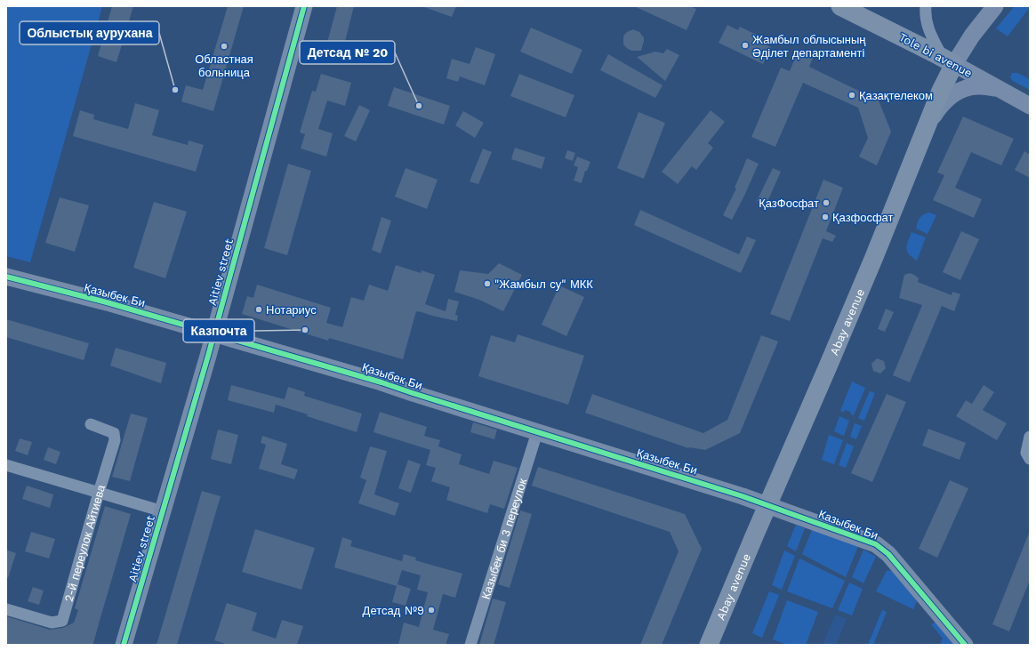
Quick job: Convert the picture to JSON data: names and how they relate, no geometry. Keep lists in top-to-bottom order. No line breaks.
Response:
{"streets":{"main road":["Tole bi avenue","Abay avenue"],"street":["Aitiev street","Қазыбек Би","Казыбек Би","Казыбек би 3 переулок","2-й переулок Айтиева"]},"crossings":[["Tole bi avenue","Abay avenue"],["Aitiev street","Қазыбек Би"],["Қазыбек Би","Abay avenue"],["Қазыбек Би","Казыбек Би"],["Қазыбек Би","Казыбек би 3 переулок"],["Abay avenue","Казыбек Би"]],"places":["Жамбыл облысының Әділет департаменті","Областная больница","Облыстық аурухана","Қазақтелеком","Детсад № 20","ҚазФосфат","Қазфосфат","\"Жамбыл су\" МКК","Нотариус","Казпочта","Детсад №9"]}
